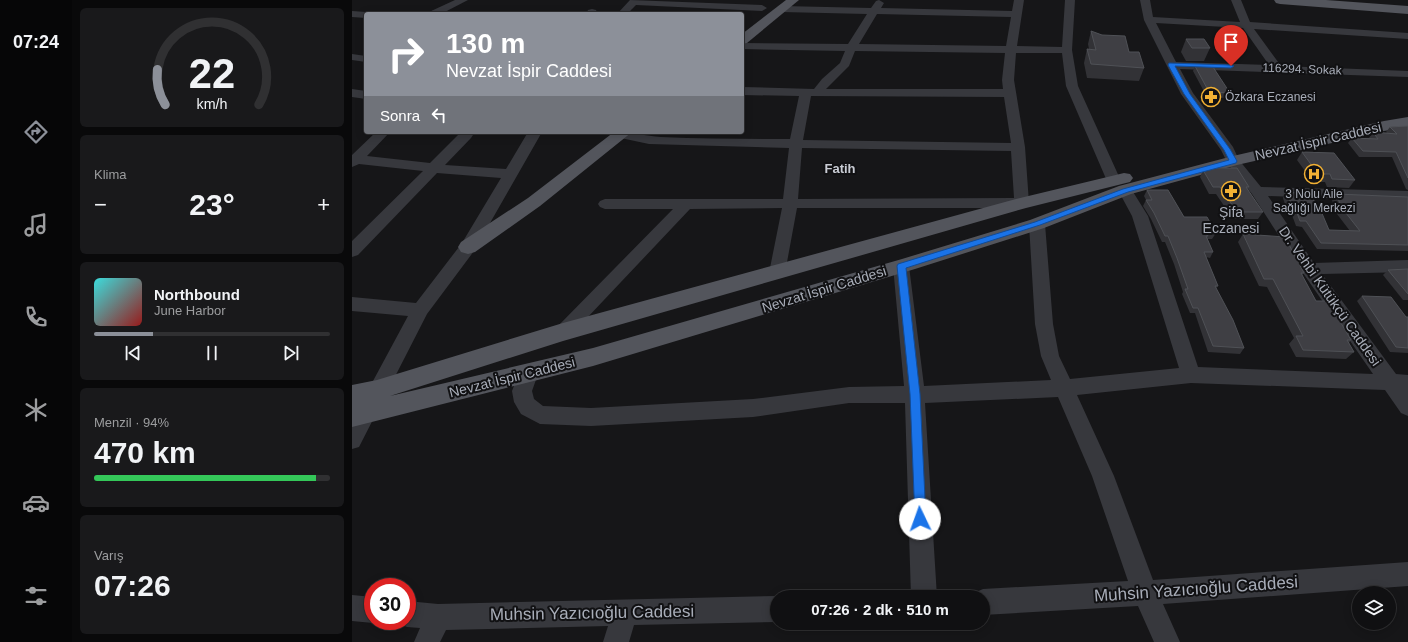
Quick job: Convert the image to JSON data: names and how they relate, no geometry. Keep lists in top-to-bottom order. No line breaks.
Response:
{"streets":{"main road":["Nevzat İspir Caddesi"],"street":["116294. Sokak","Dr. Vehbi Kütükçü Caddesi","Muhsin Yazıcıoğlu Caddesi"]},"crossings":[["116294. Sokak","Dr. Vehbi Kütükçü Caddesi"],["Nevzat İspir Caddesi","Dr. Vehbi Kütükçü Caddesi"]],"districts":["Fatih"],"places":{"pharmacy":["Özkara Eczanesi","Şifa Eczanesi"],"hospital":["3 Nolu Aile Sağlığı Merkezi"]},"page":{"tabs":"07:24","turn":["130 m","Nevzat İspir Caddesi"],"then":"Sonra","tile":["Klima",["Menzil · 94%","470 km"],["Varış","07:26"]],"heat":["−","23°","+"],"song":["Northbound","June Harbor"],"limit":"30","trip":"07:26 · 2 dk · 510 m","gauge":["22","km/h"]}}
